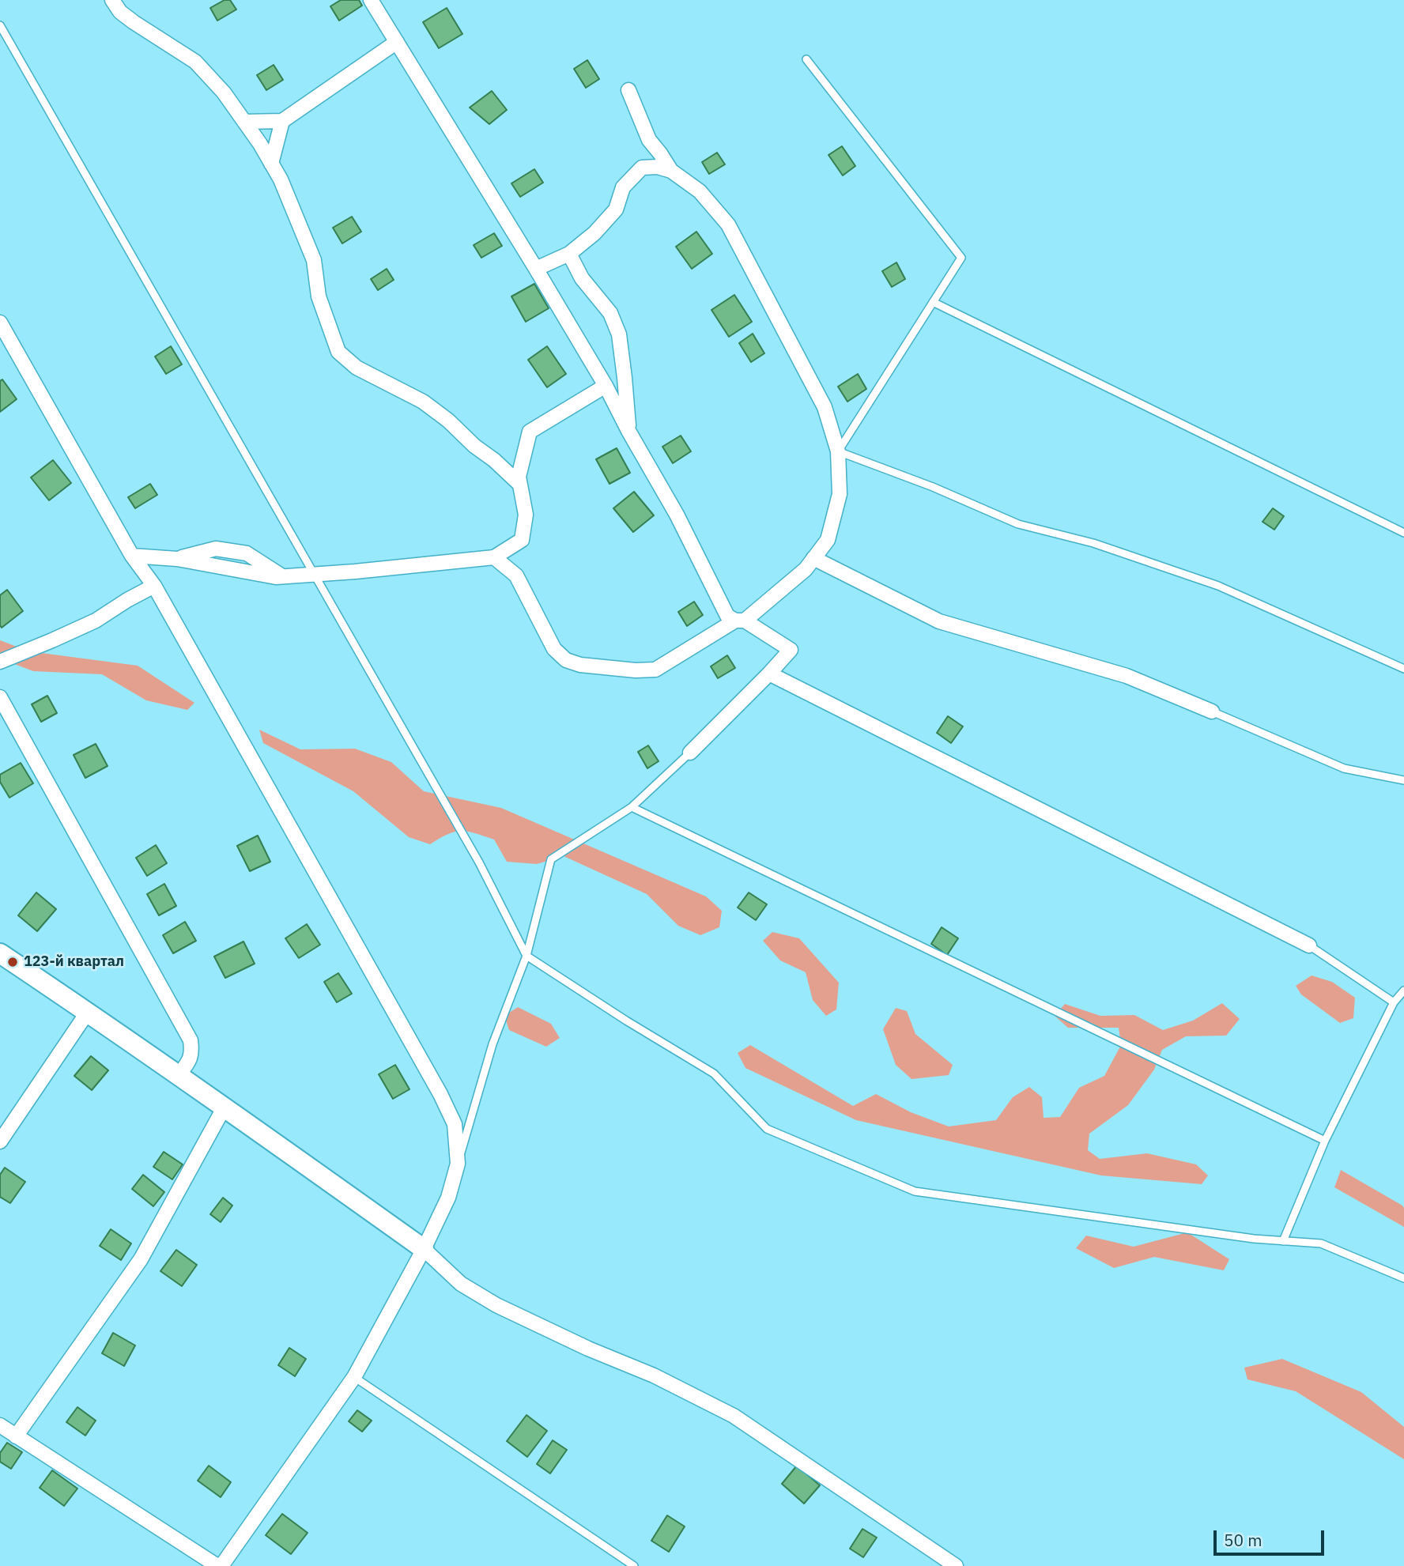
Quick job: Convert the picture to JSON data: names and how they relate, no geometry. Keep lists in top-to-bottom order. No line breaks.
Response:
{"places":["123-й квартал"],"scale_bar":"50 m"}
